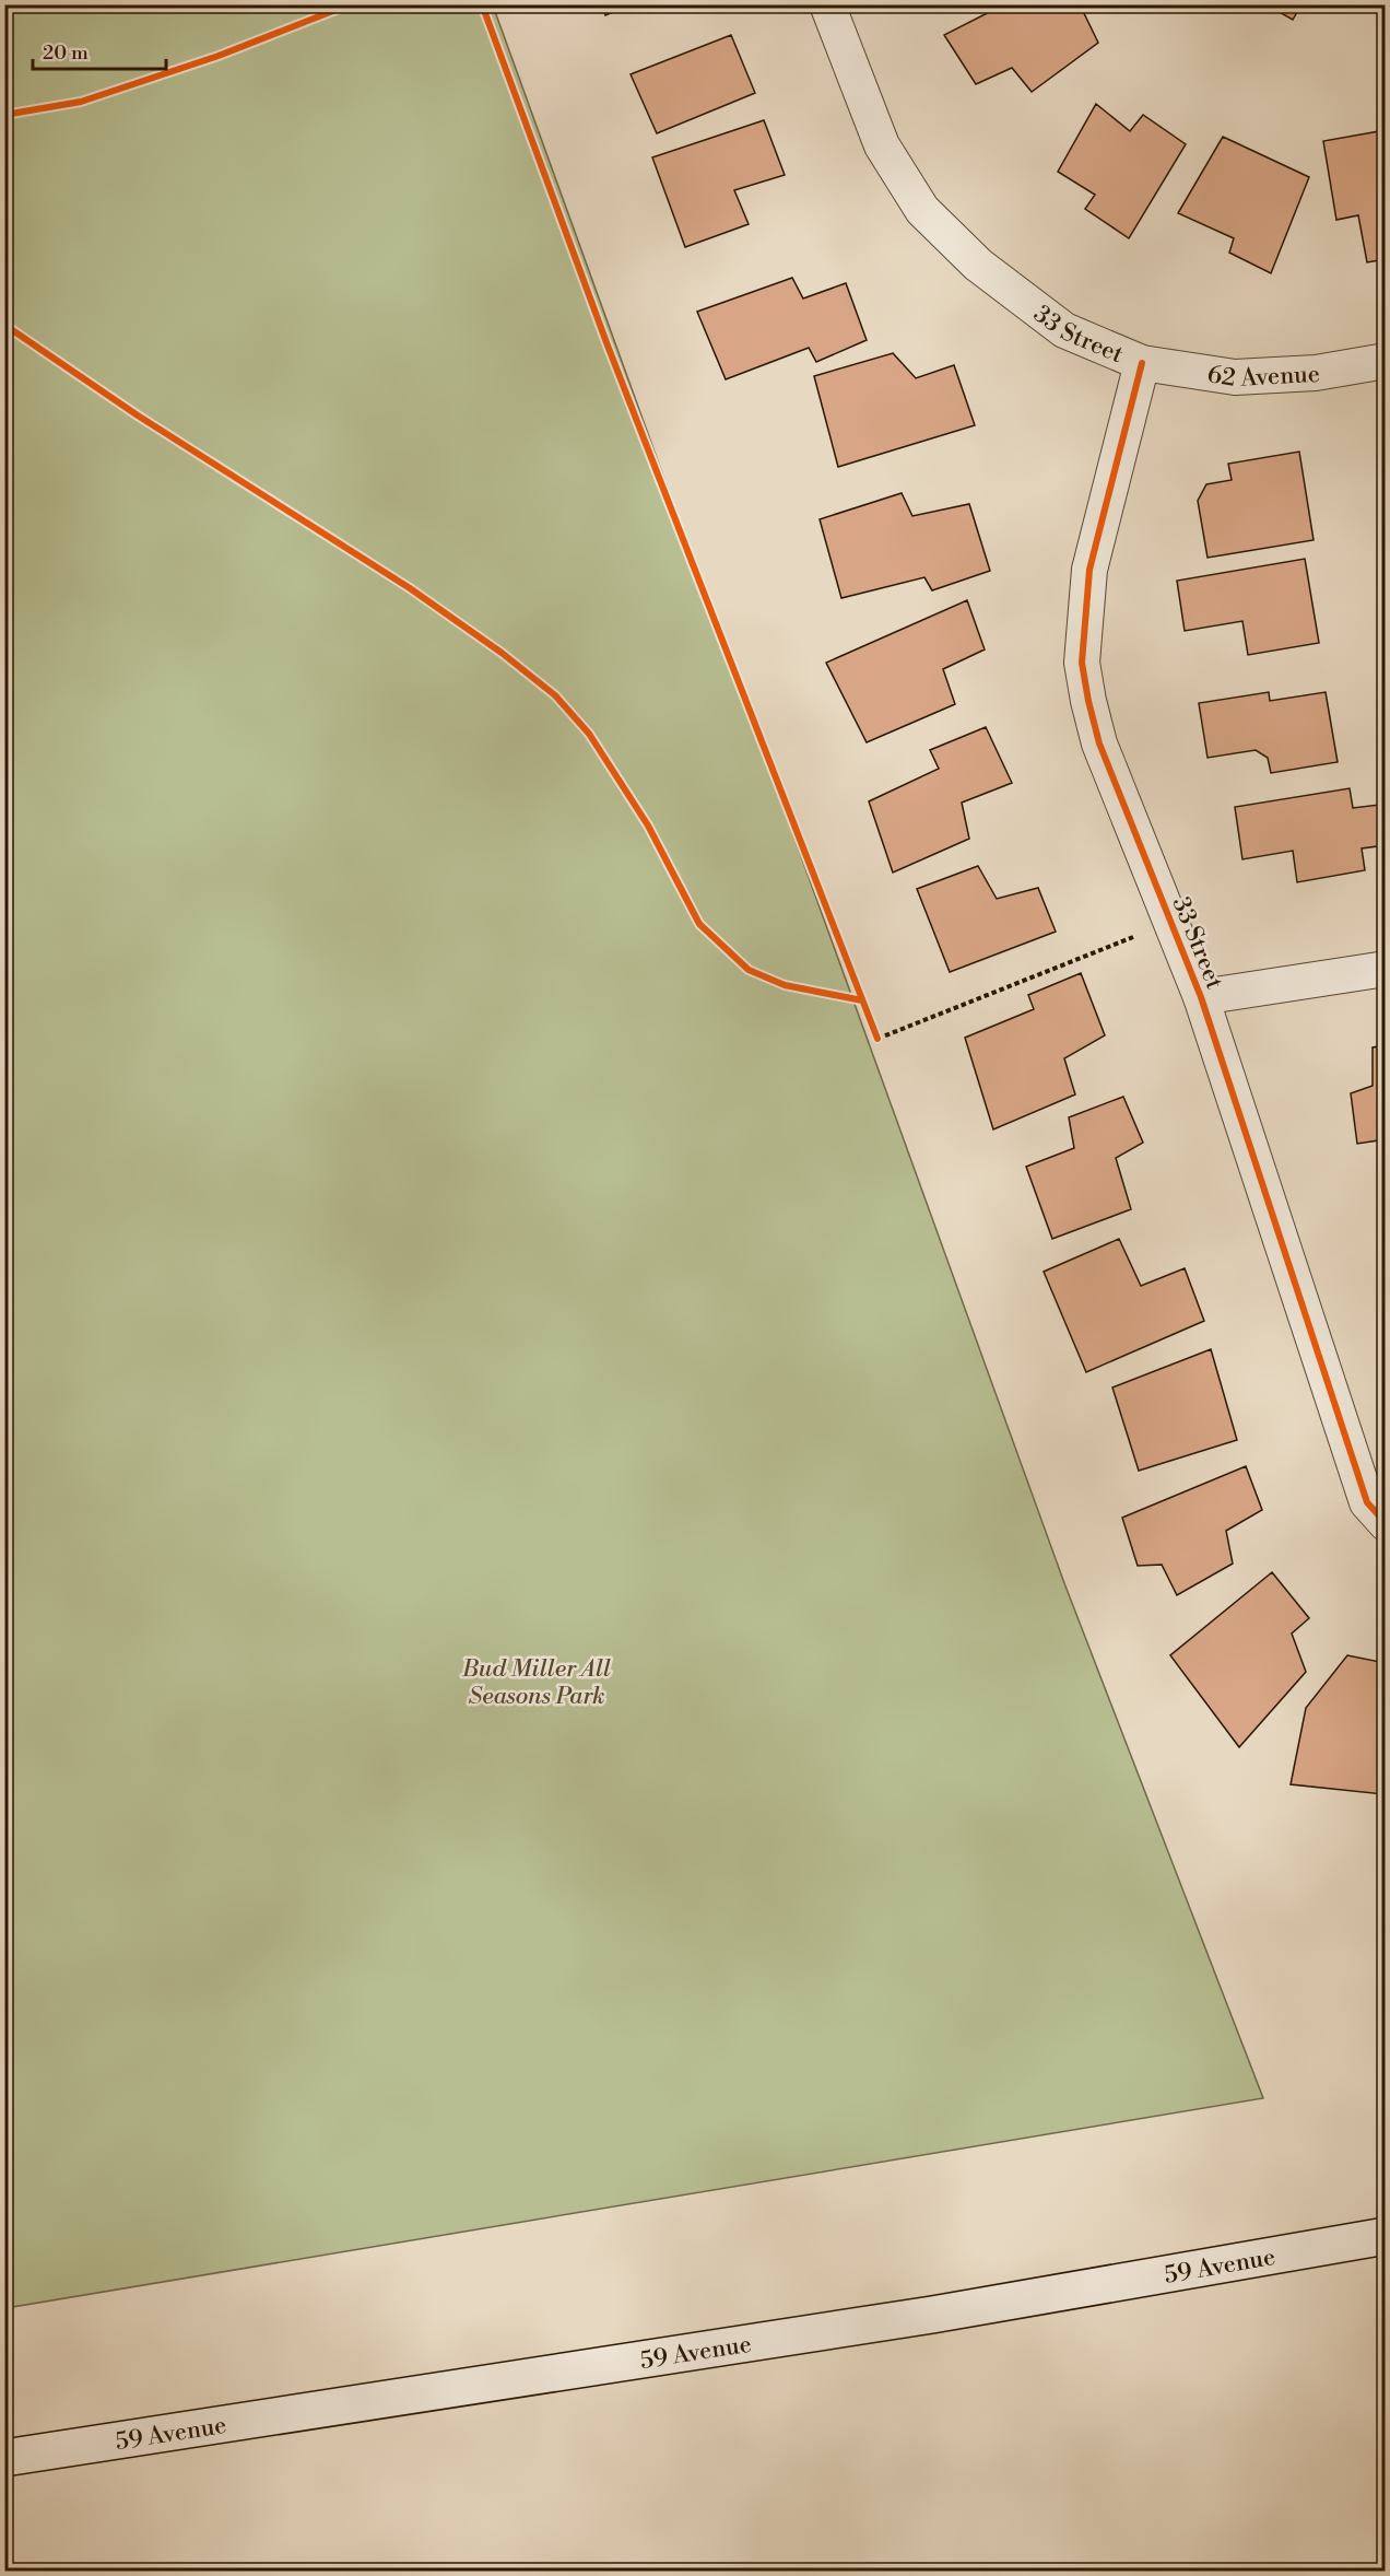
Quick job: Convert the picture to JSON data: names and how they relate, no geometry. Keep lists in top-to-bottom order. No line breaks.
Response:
{"streets":{"main road":["59 Avenue"],"street":["33 Street","62 Avenue"]},"crossings":[["33 Street","62 Avenue"]],"parks":["Bud Miller All Seasons Park"],"scale_bar":"20 m"}
